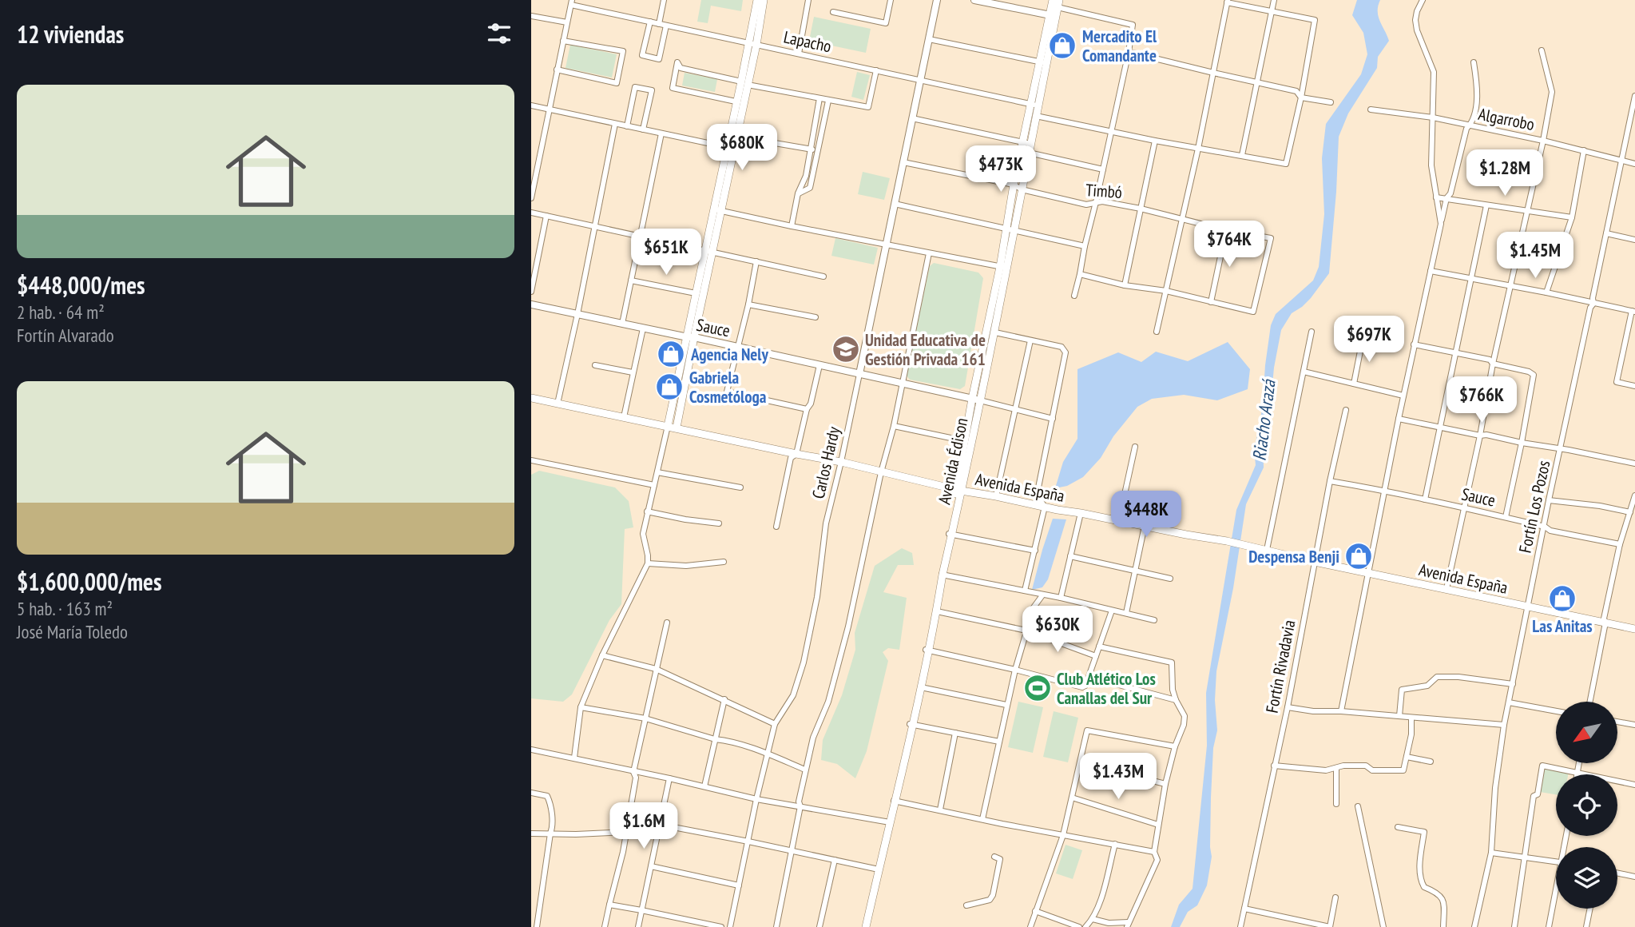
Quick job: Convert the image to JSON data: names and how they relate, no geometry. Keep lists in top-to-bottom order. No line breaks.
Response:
{"streets":{"main road":["Avenida Édison","Avenida España"],"street":["Lapacho","Algarrobo","Timbó","Sauce","Carlos Hardy","Fortín Los Pozos","Fortín Rivadavia"]},"crossings":[["Lapacho","Avenida Édison"],["Lapacho","Carlos Hardy"],["Algarrobo","Fortín Los Pozos"],["Timbó","Avenida Édison"],["Timbó","Carlos Hardy"],["Sauce","Avenida Édison"],["Sauce","Carlos Hardy"],["Sauce","Fortín Los Pozos"],["Sauce","Fortín Rivadavia"],["Avenida Édison","Avenida España"],["Carlos Hardy","Avenida España"],["Avenida España","Fortín Los Pozos"],["Avenida España","Fortín Rivadavia"]],"water":["Riacho Arazá"],"places":{"shop":["Mercadito El Comandante","Agencia Nely","Gabriela Cosmetóloga","Despensa Benji","Las Anitas"],"school or university":["Unidad Educativa de Gestión Privada 161"],"sports":["Club Atlético Los Canallas del Sur"]},"north":"bottom left","page":{"heading":"12 viviendas","list":[{"name":"$448,000/mes","note":"2 hab. · 64 m² · Fortín Alvarado"},{"name":"$1,600,000/mes","note":"5 hab. · 163 m² · José María Toledo"}],"price":["$680K","$473K","$1.28M","$764K","$651K","$1.45M","$697K","$766K","$448K","$630K","$1.43M","$1.6M"]}}
